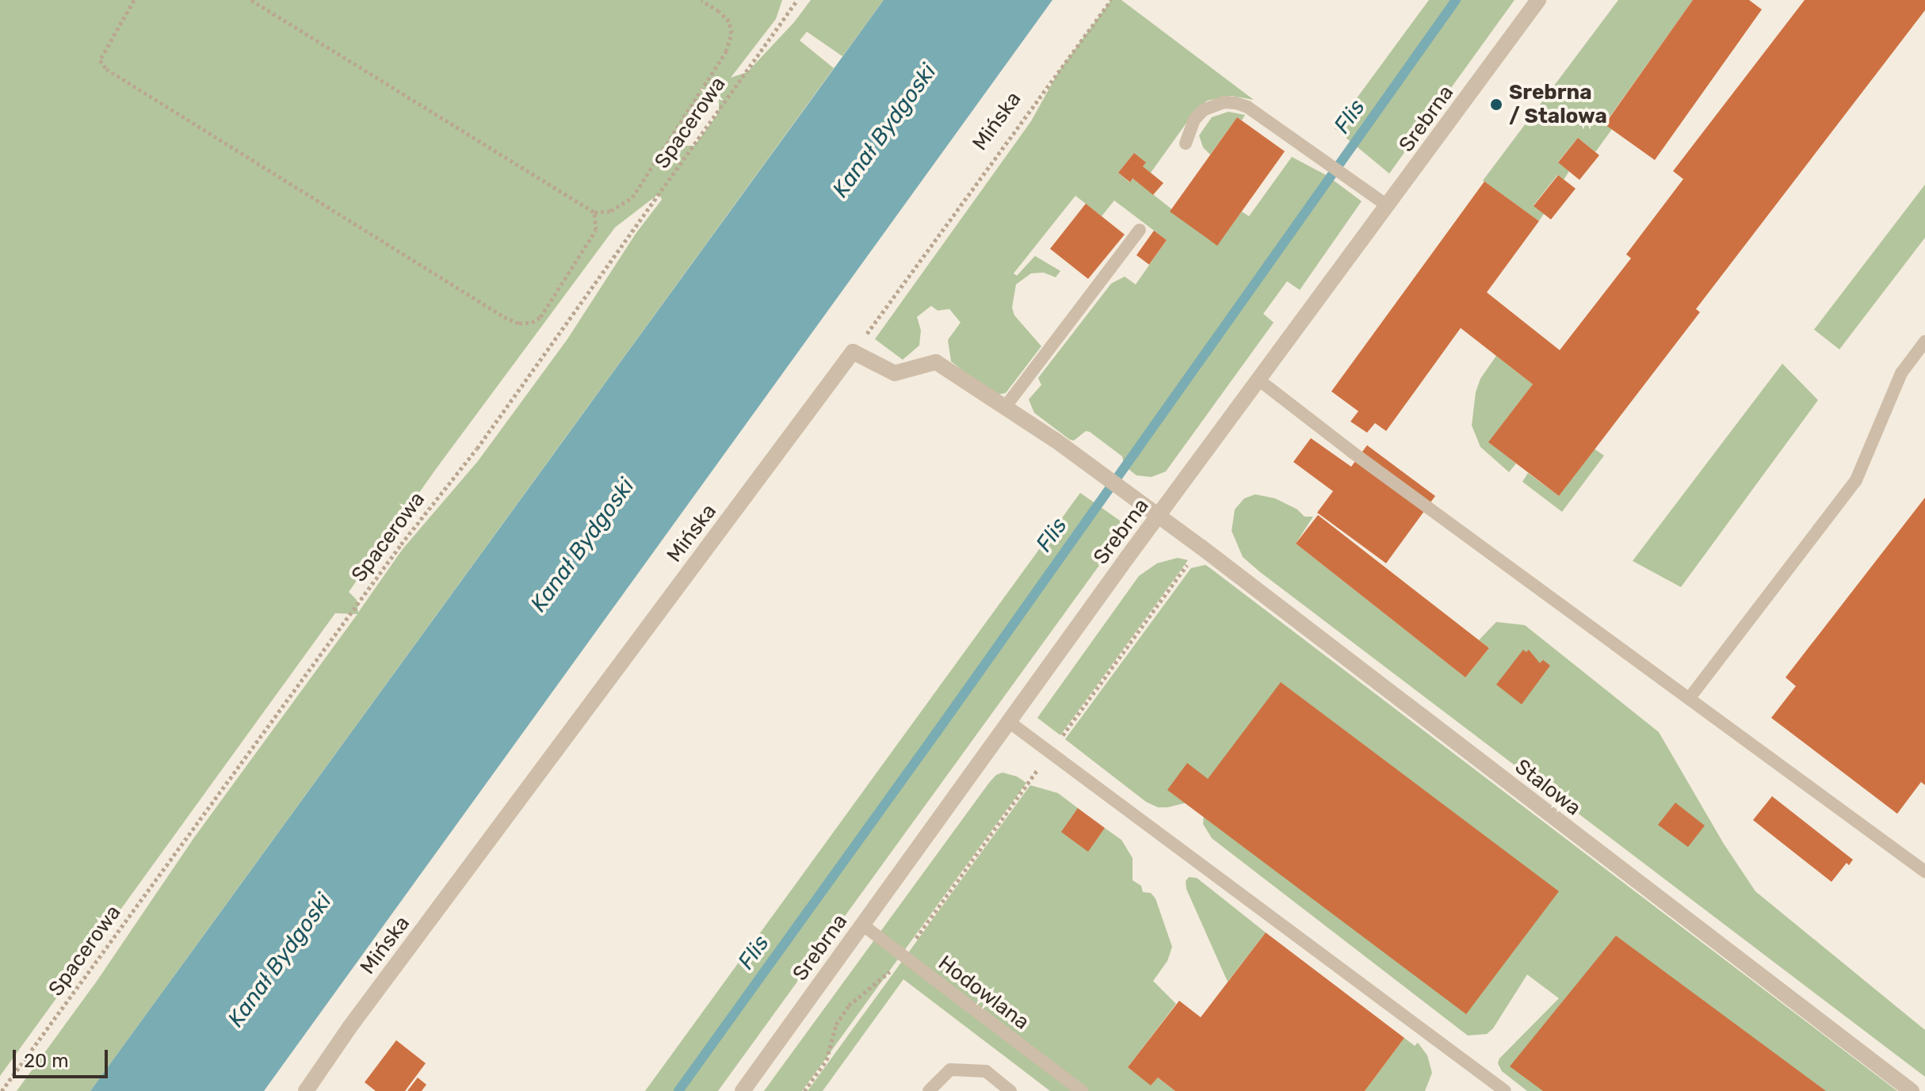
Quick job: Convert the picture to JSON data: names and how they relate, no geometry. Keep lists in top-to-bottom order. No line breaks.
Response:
{"streets":{"street":["Srebrna","Mińska","Stalowa"],"lane":["Hodowlana"],"path":["Spacerowa"]},"crossings":[["Srebrna","Stalowa"],["Srebrna","Hodowlana"],["Mińska","Stalowa"]],"water":["Flis","Kanał Bydgoski"],"places":["Srebrna / Stalowa"],"scale_bar":"20 m"}
